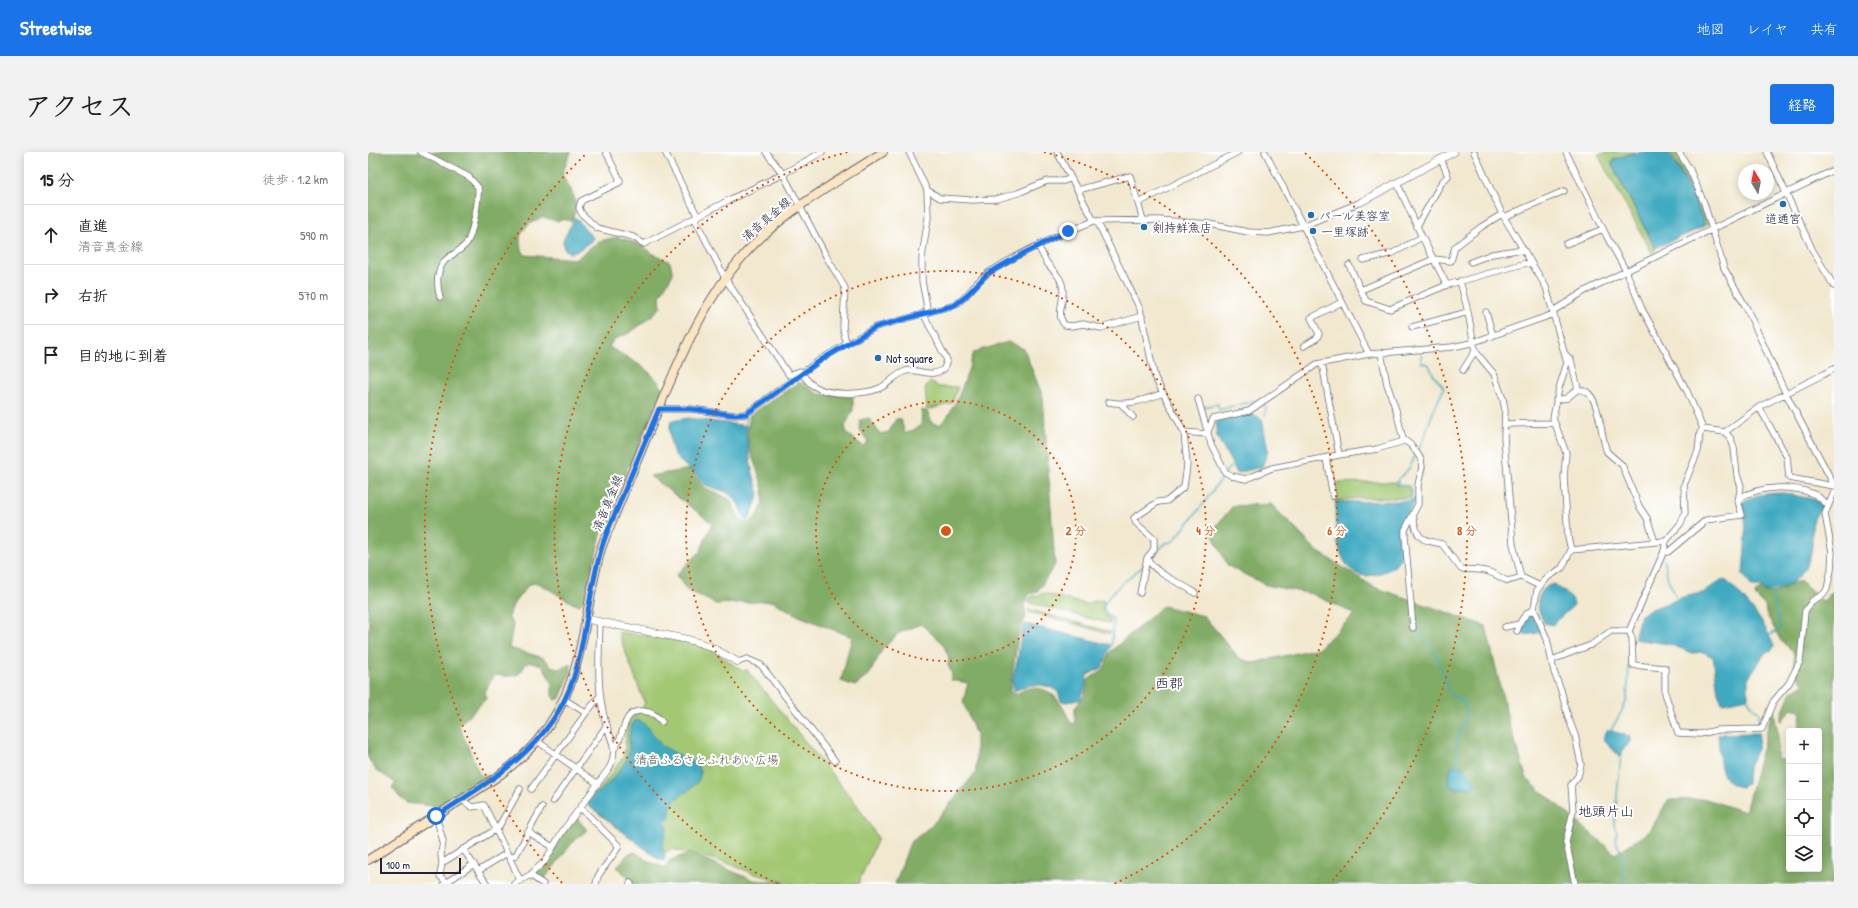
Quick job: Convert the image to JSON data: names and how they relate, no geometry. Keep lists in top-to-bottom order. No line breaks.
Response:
{"streets":{"main road":["清音真金線"]},"districts":["西郡","地頭片山"],"parks":["清音ふるさとふれあい広場"],"places":["道通宮","パール美容室","剣持鮮魚店","一里塚跡","Not square"],"scale_bar":"100 m","north":"top","page":{"header":"Streetwise","nav":["地図","レイヤ","共有"],"title":"アクセス","buttons":"経路","heading":["15 分","徒歩 · 1.2 km"],"list":[["直進","清音真金線","590 m"],["右折","570 m"],"目的地に到着"],"map_buttons":["+","−"],"scale":"100 m"},"rings":["2 分","4 分","6 分","8 分"]}
